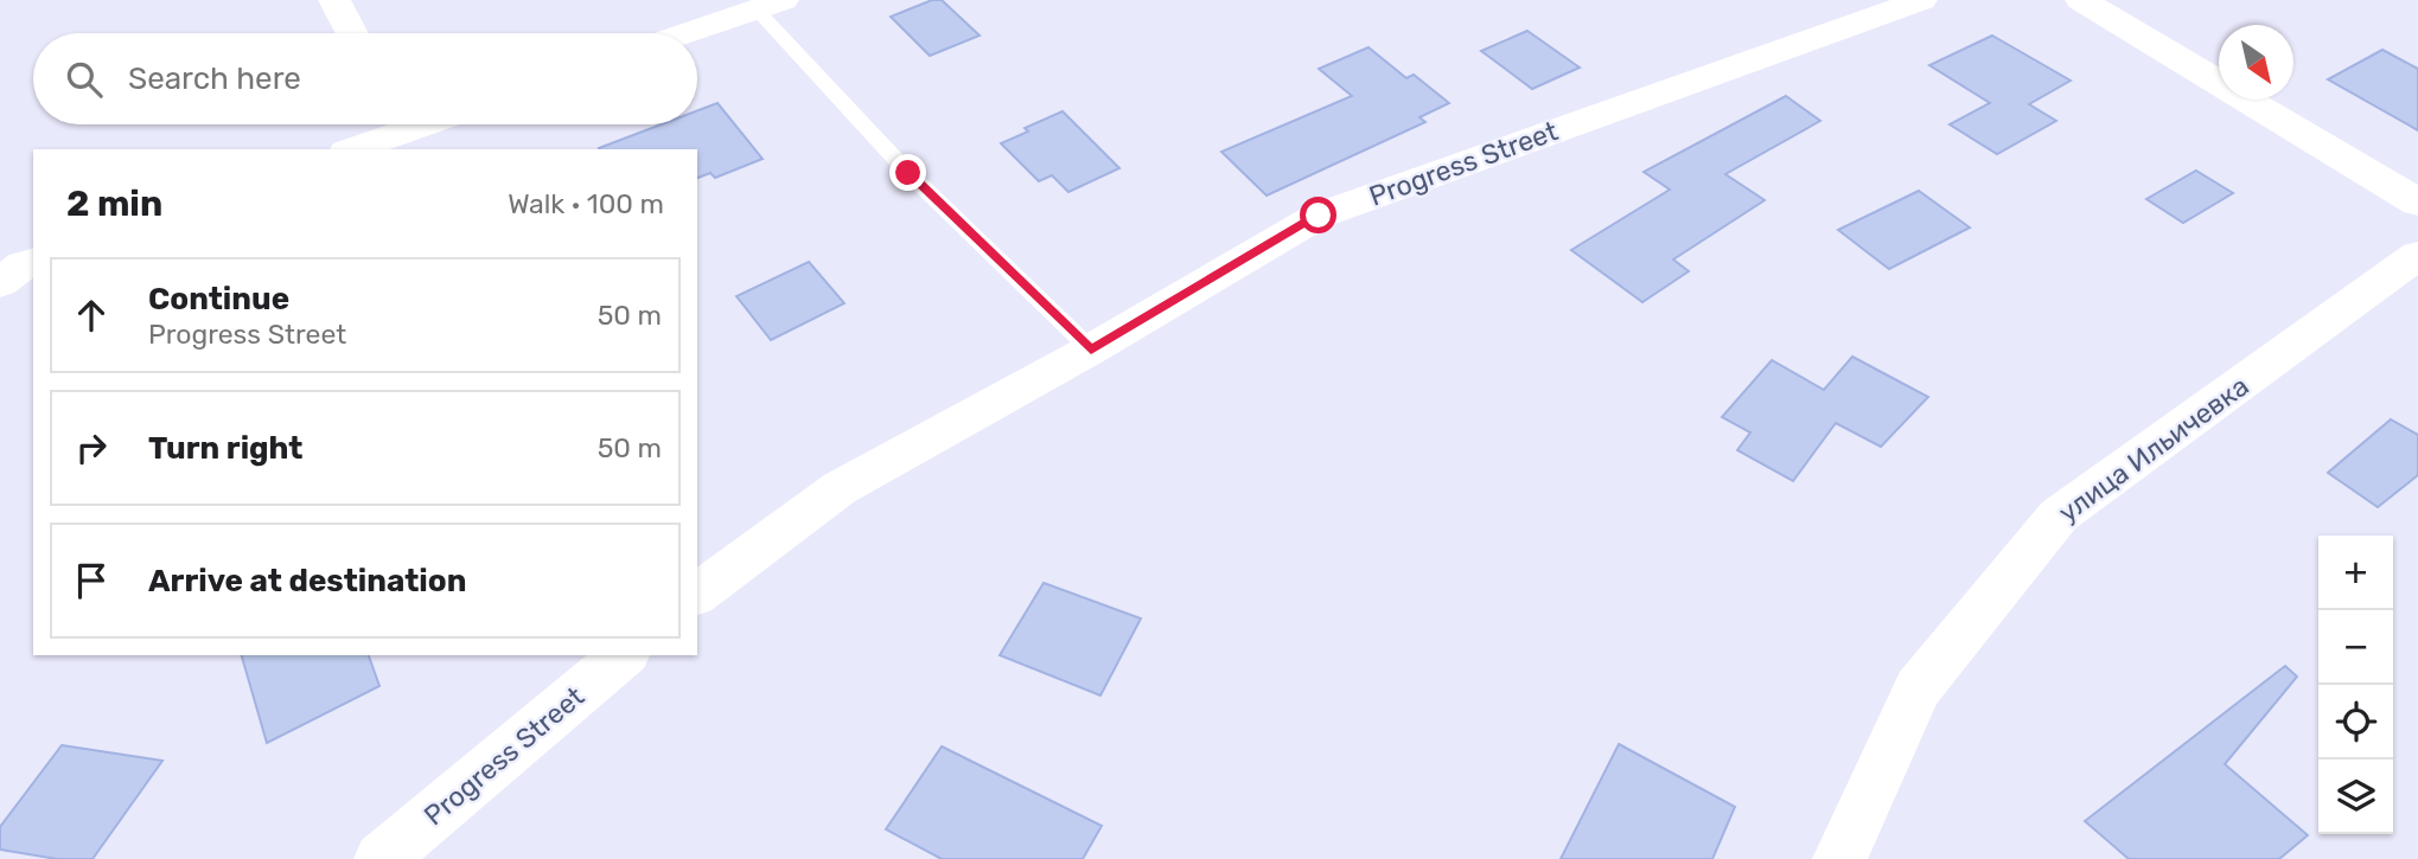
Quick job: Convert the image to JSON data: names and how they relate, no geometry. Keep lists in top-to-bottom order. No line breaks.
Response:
{"streets":{"street":["Progress Street","улица Ильичевка"]},"north":"bottom right","page":{"search":"Search here","heading":["2 min","Walk · 100 m"],"list":[["Continue","Progress Street","50 m"],["Turn right","50 m"],"Arrive at destination"],"map_buttons":["+","−"]}}
